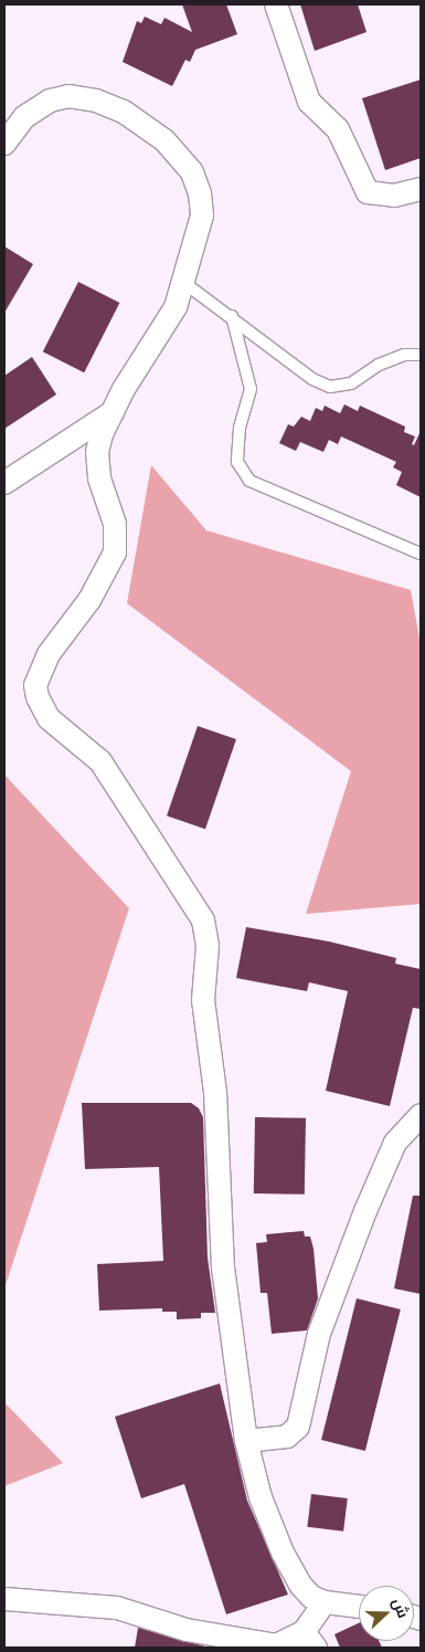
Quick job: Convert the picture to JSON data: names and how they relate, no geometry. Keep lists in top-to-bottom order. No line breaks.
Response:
{"north":"right"}
